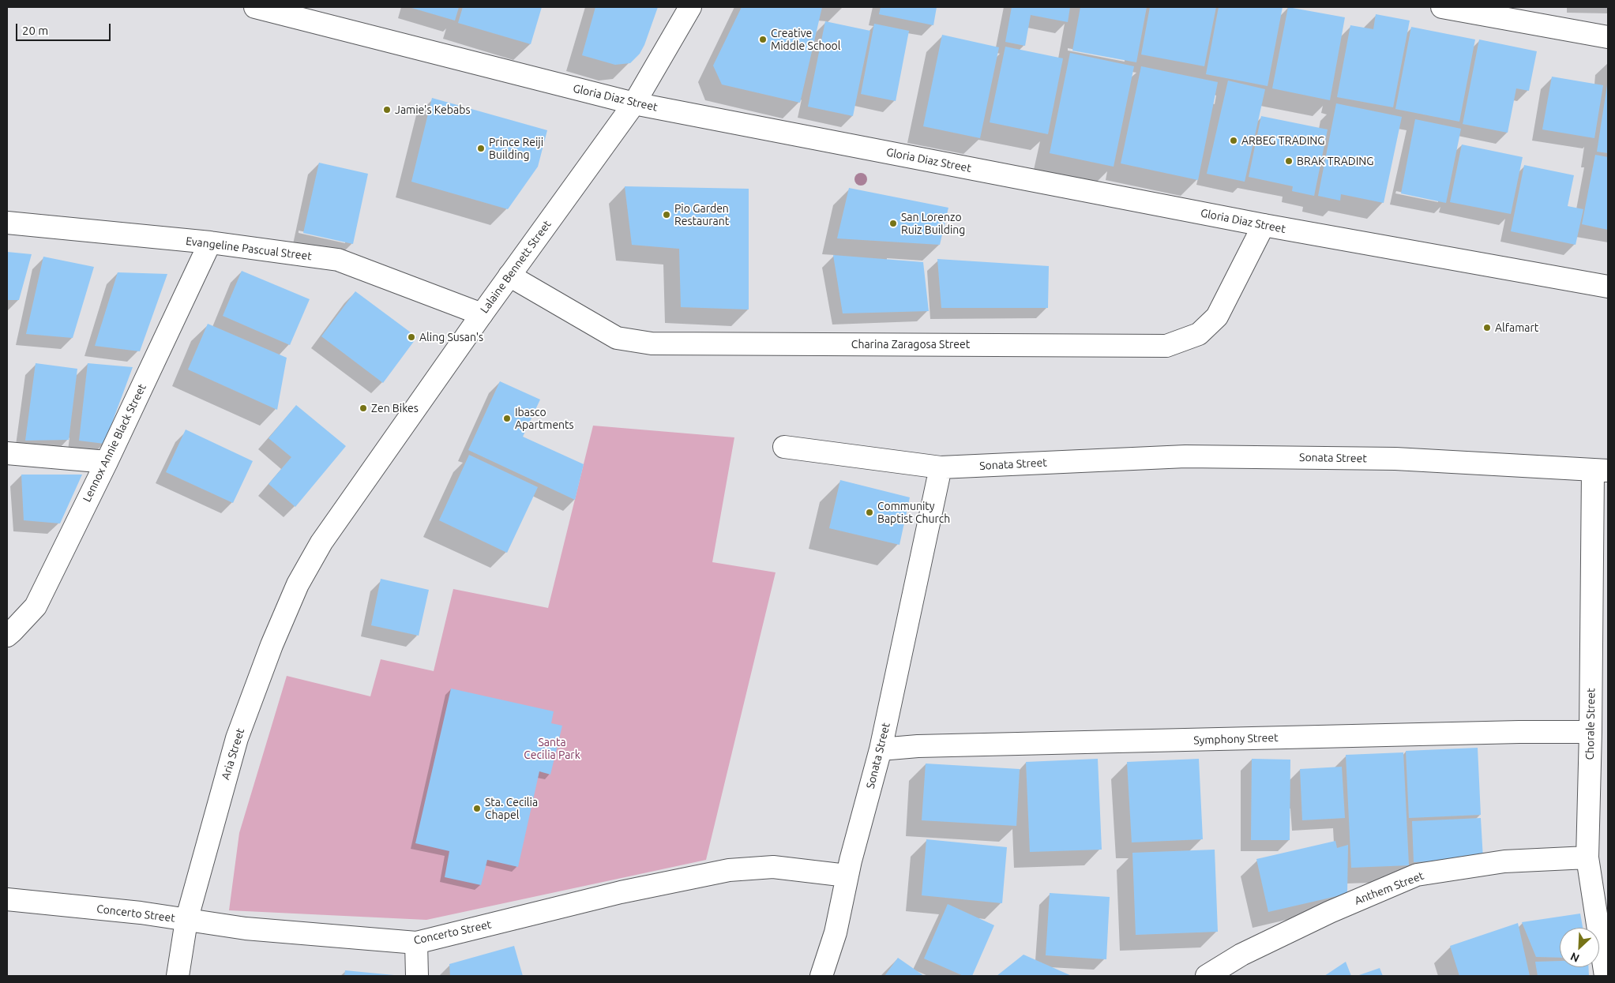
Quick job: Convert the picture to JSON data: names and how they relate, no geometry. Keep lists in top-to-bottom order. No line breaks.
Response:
{"streets":{"street":["Gloria Diaz Street","Evangeline Pascual Street","Lalaine Bennett Street","Charina Zaragosa Street","Lennox Annie Black Street","Sonata Street","Chorale Street","Symphony Street","Aria Street","Anthem Street","Concerto Street"]},"crossings":[["Gloria Diaz Street","Lalaine Bennett Street"],["Gloria Diaz Street","Charina Zaragosa Street"],["Evangeline Pascual Street","Lalaine Bennett Street"],["Evangeline Pascual Street","Lennox Annie Black Street"],["Lalaine Bennett Street","Charina Zaragosa Street"],["Lalaine Bennett Street","Aria Street"],["Sonata Street","Chorale Street"],["Sonata Street","Symphony Street"],["Sonata Street","Concerto Street"],["Chorale Street","Symphony Street"],["Chorale Street","Anthem Street"],["Aria Street","Concerto Street"]],"parks":["Santa Cecilia Park"],"places":["Creative Middle School","Jamie's Kebabs","ARBEG TRADING","Prince Reiji Building","BRAK TRADING","Pio Garden Restaurant","San Lorenzo Ruiz Building","Alfamart","Aling Susan's","Zen Bikes","Ibasco Apartments","Community Baptist Church","Sta. Cecilia Chapel"],"scale_bar":"20 m","north":"bottom left"}
